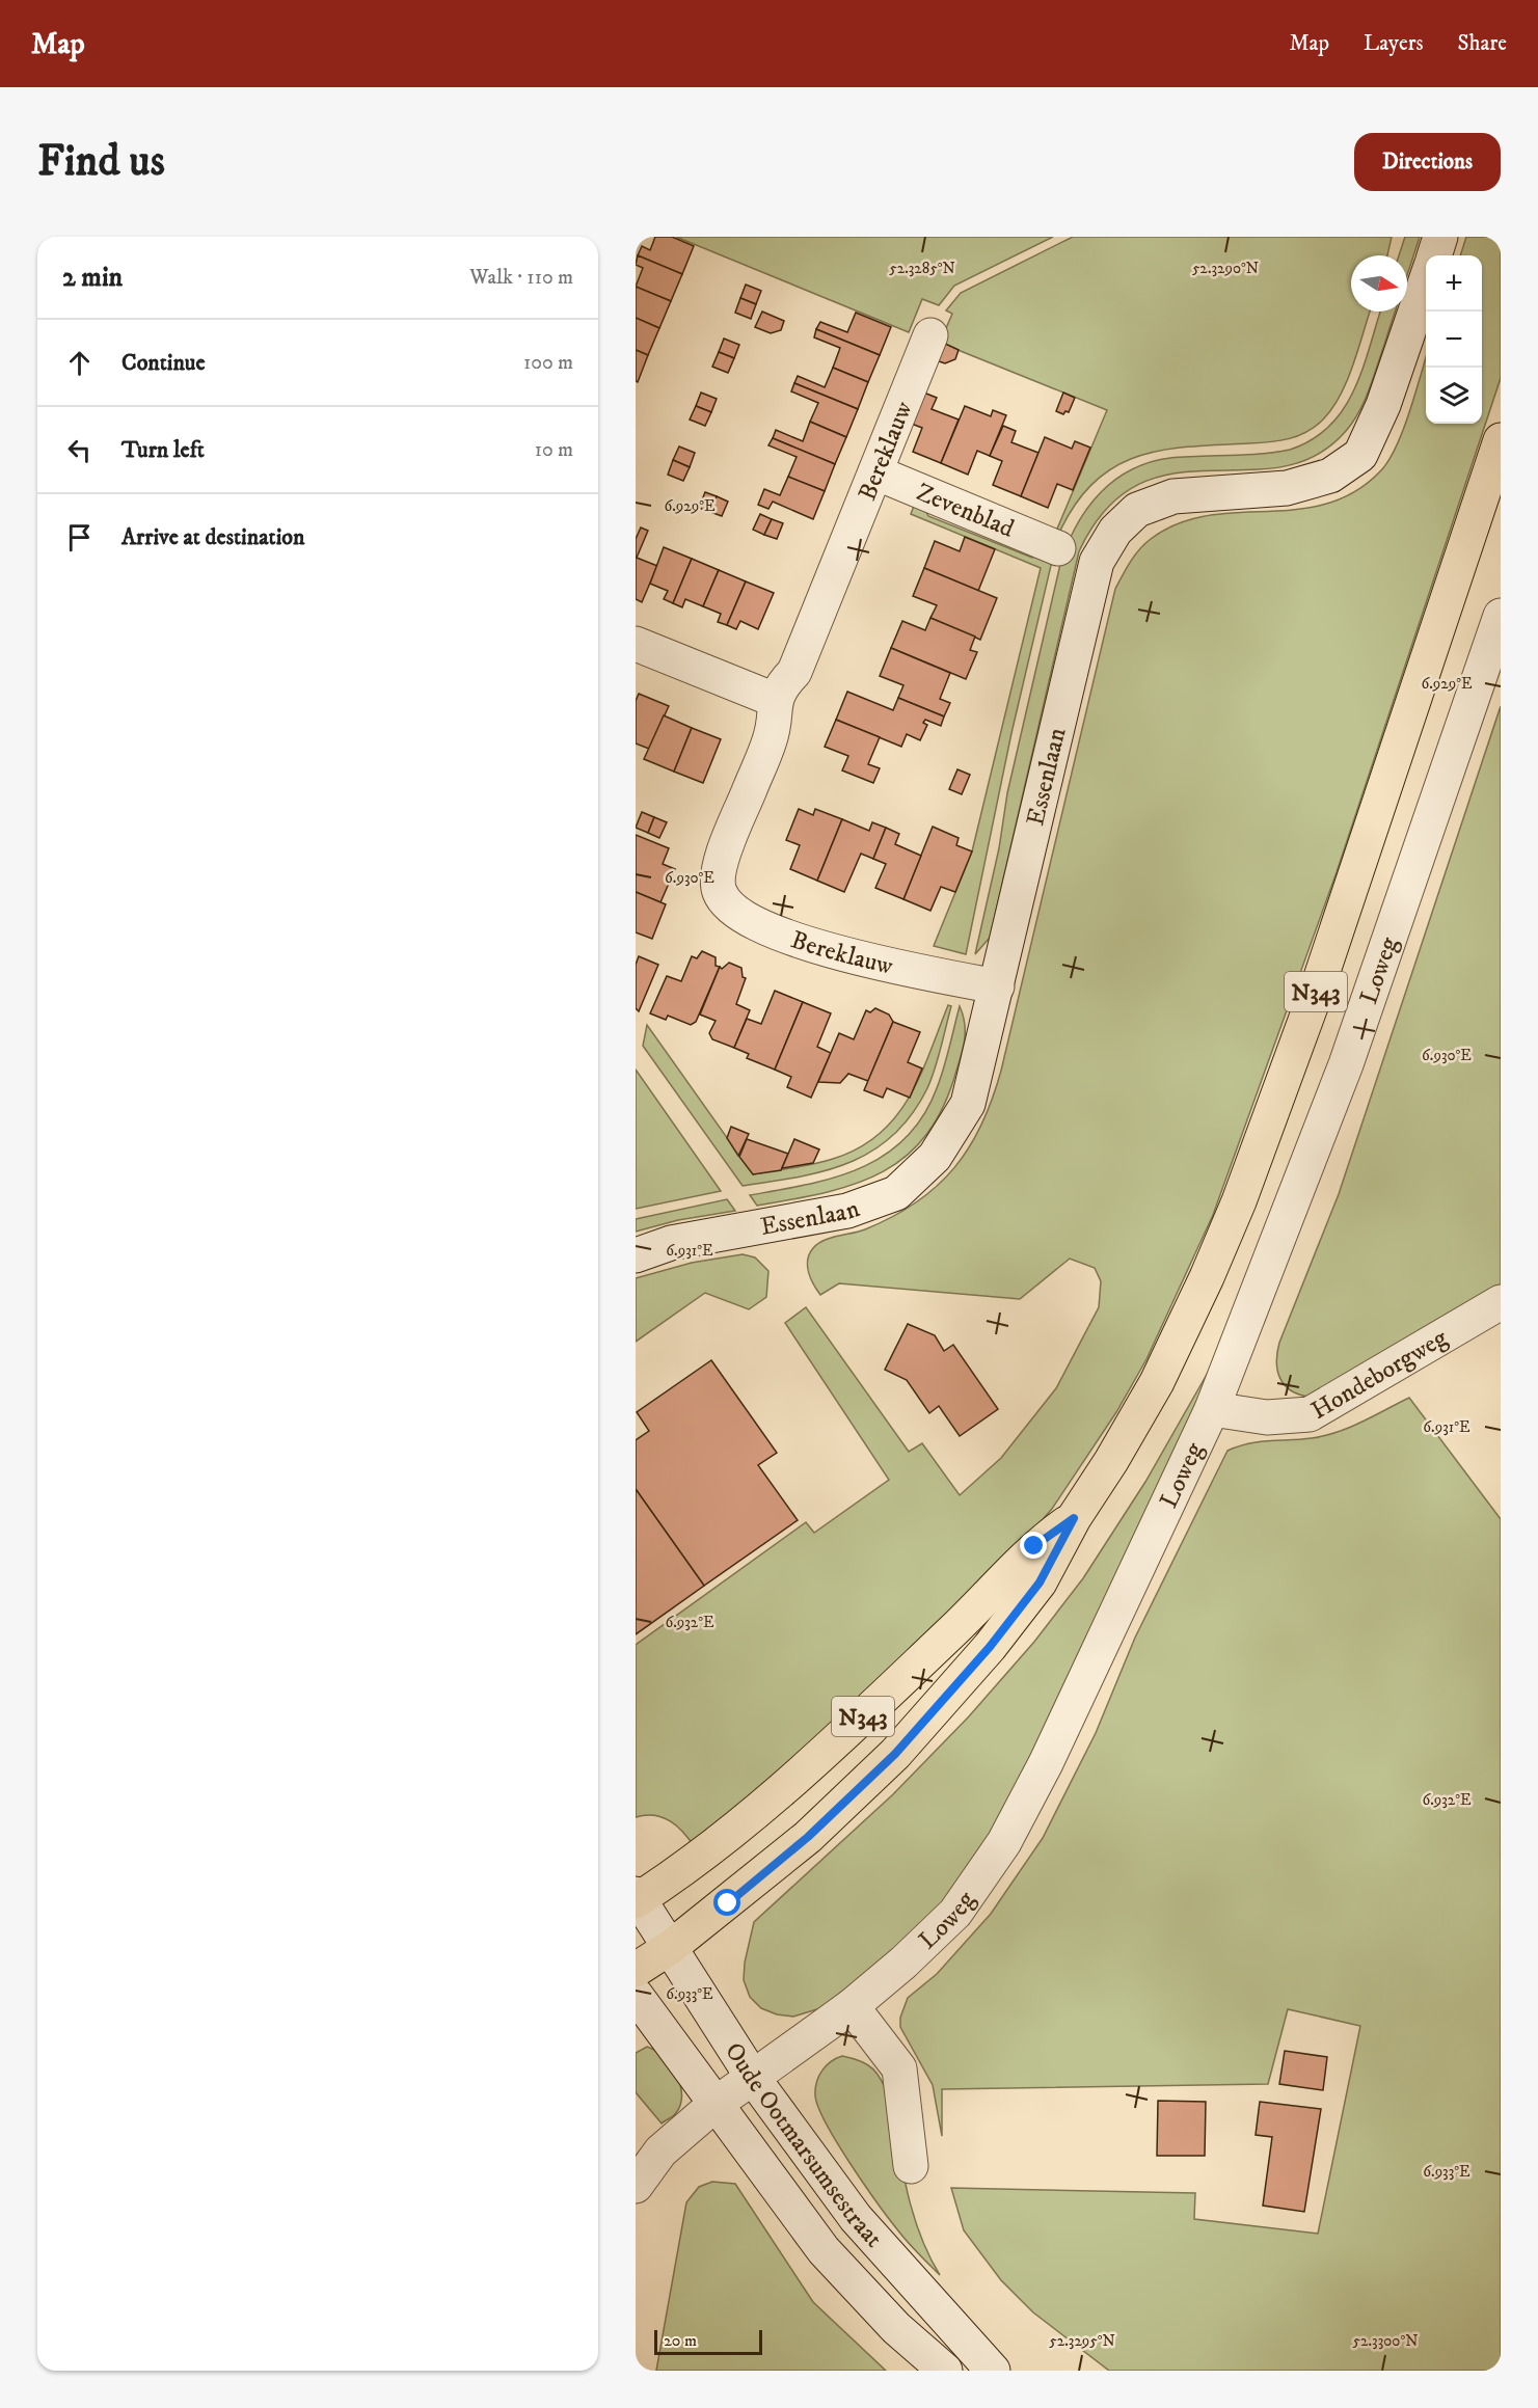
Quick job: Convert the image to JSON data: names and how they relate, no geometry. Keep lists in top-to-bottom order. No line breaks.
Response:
{"streets":{"main road":["N343"],"street":["Bereklauw","Zevenblad","Essenlaan","Loweg","Hondeborgweg","Oude Ootmarsumsestraat"]},"crossings":[["Bereklauw","Zevenblad"],["Bereklauw","Essenlaan"],["Loweg","Hondeborgweg"],["Loweg","Oude Ootmarsumsestraat"],["N343","Oude Ootmarsumsestraat"]],"scale_bar":"20 m","north":"right","page":{"header":"Map","nav":["Map","Layers","Share"],"buttons":"Directions","title":"Find us","heading":["2 min","Walk · 110 m"],"map_buttons":["+","−"],"list":[["Continue","100 m"],["Turn left","10 m"],"Arrive at destination"],"scale":"20 m"},"coordinates":["52.3285°N","52.3290°N","6.929°E","6.930°E","6.931°E","6.932°E","6.933°E","52.3295°N","52.3300°N"]}
